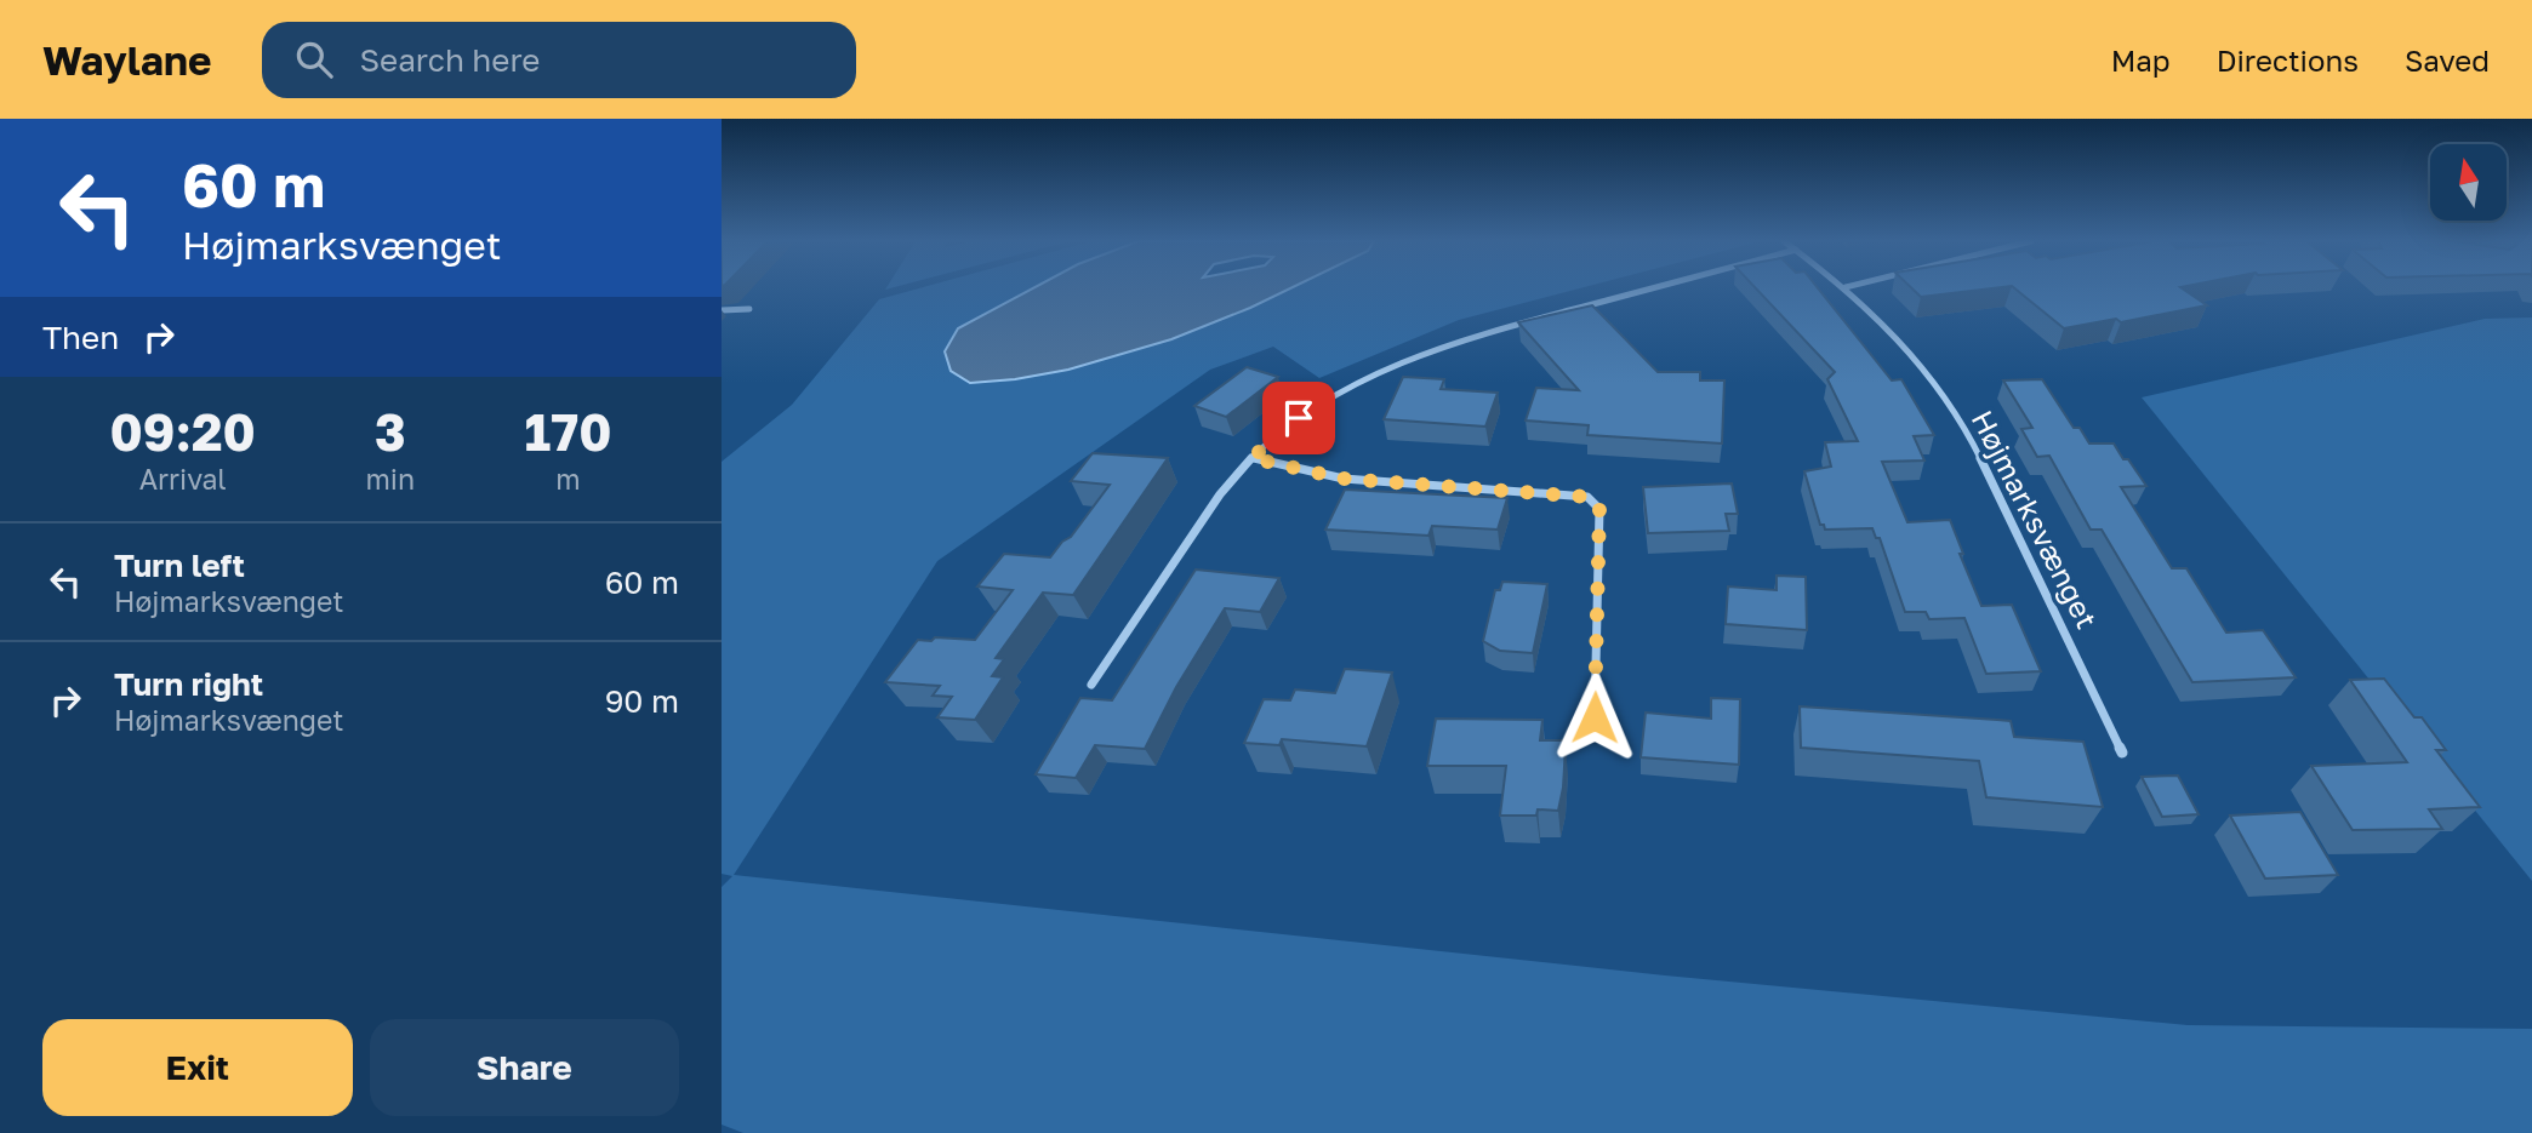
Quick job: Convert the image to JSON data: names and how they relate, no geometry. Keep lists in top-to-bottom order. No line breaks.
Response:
{"streets":{"street":["Højmarksvænget"]},"north":"top","page":{"header":"Waylane","search":"Search here","nav":["Map","Directions","Saved"],"turn":["60 m","Højmarksvænget"],"then":"Then","eta":["09:20","Arrival","3","min","170","m"],"list":[{"name":"Turn left","note":"Højmarksvænget","value":"60 m"},{"name":"Turn right","note":"Højmarksvænget","value":"90 m"}],"buttons":["Exit","Share"]}}
